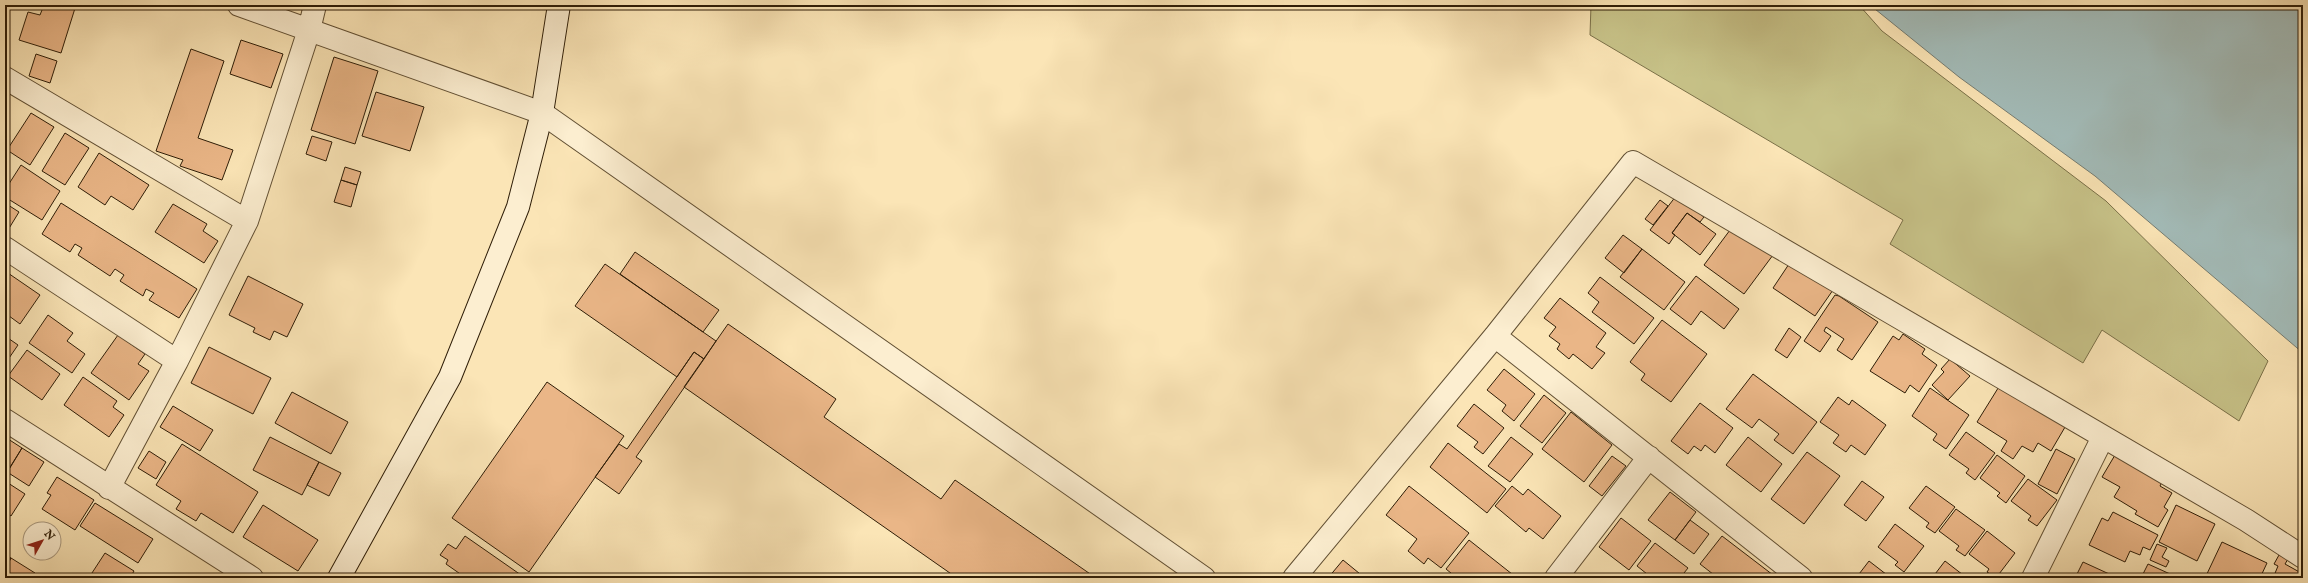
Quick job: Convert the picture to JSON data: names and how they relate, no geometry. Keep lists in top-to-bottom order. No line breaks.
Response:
{"north":"top right"}
